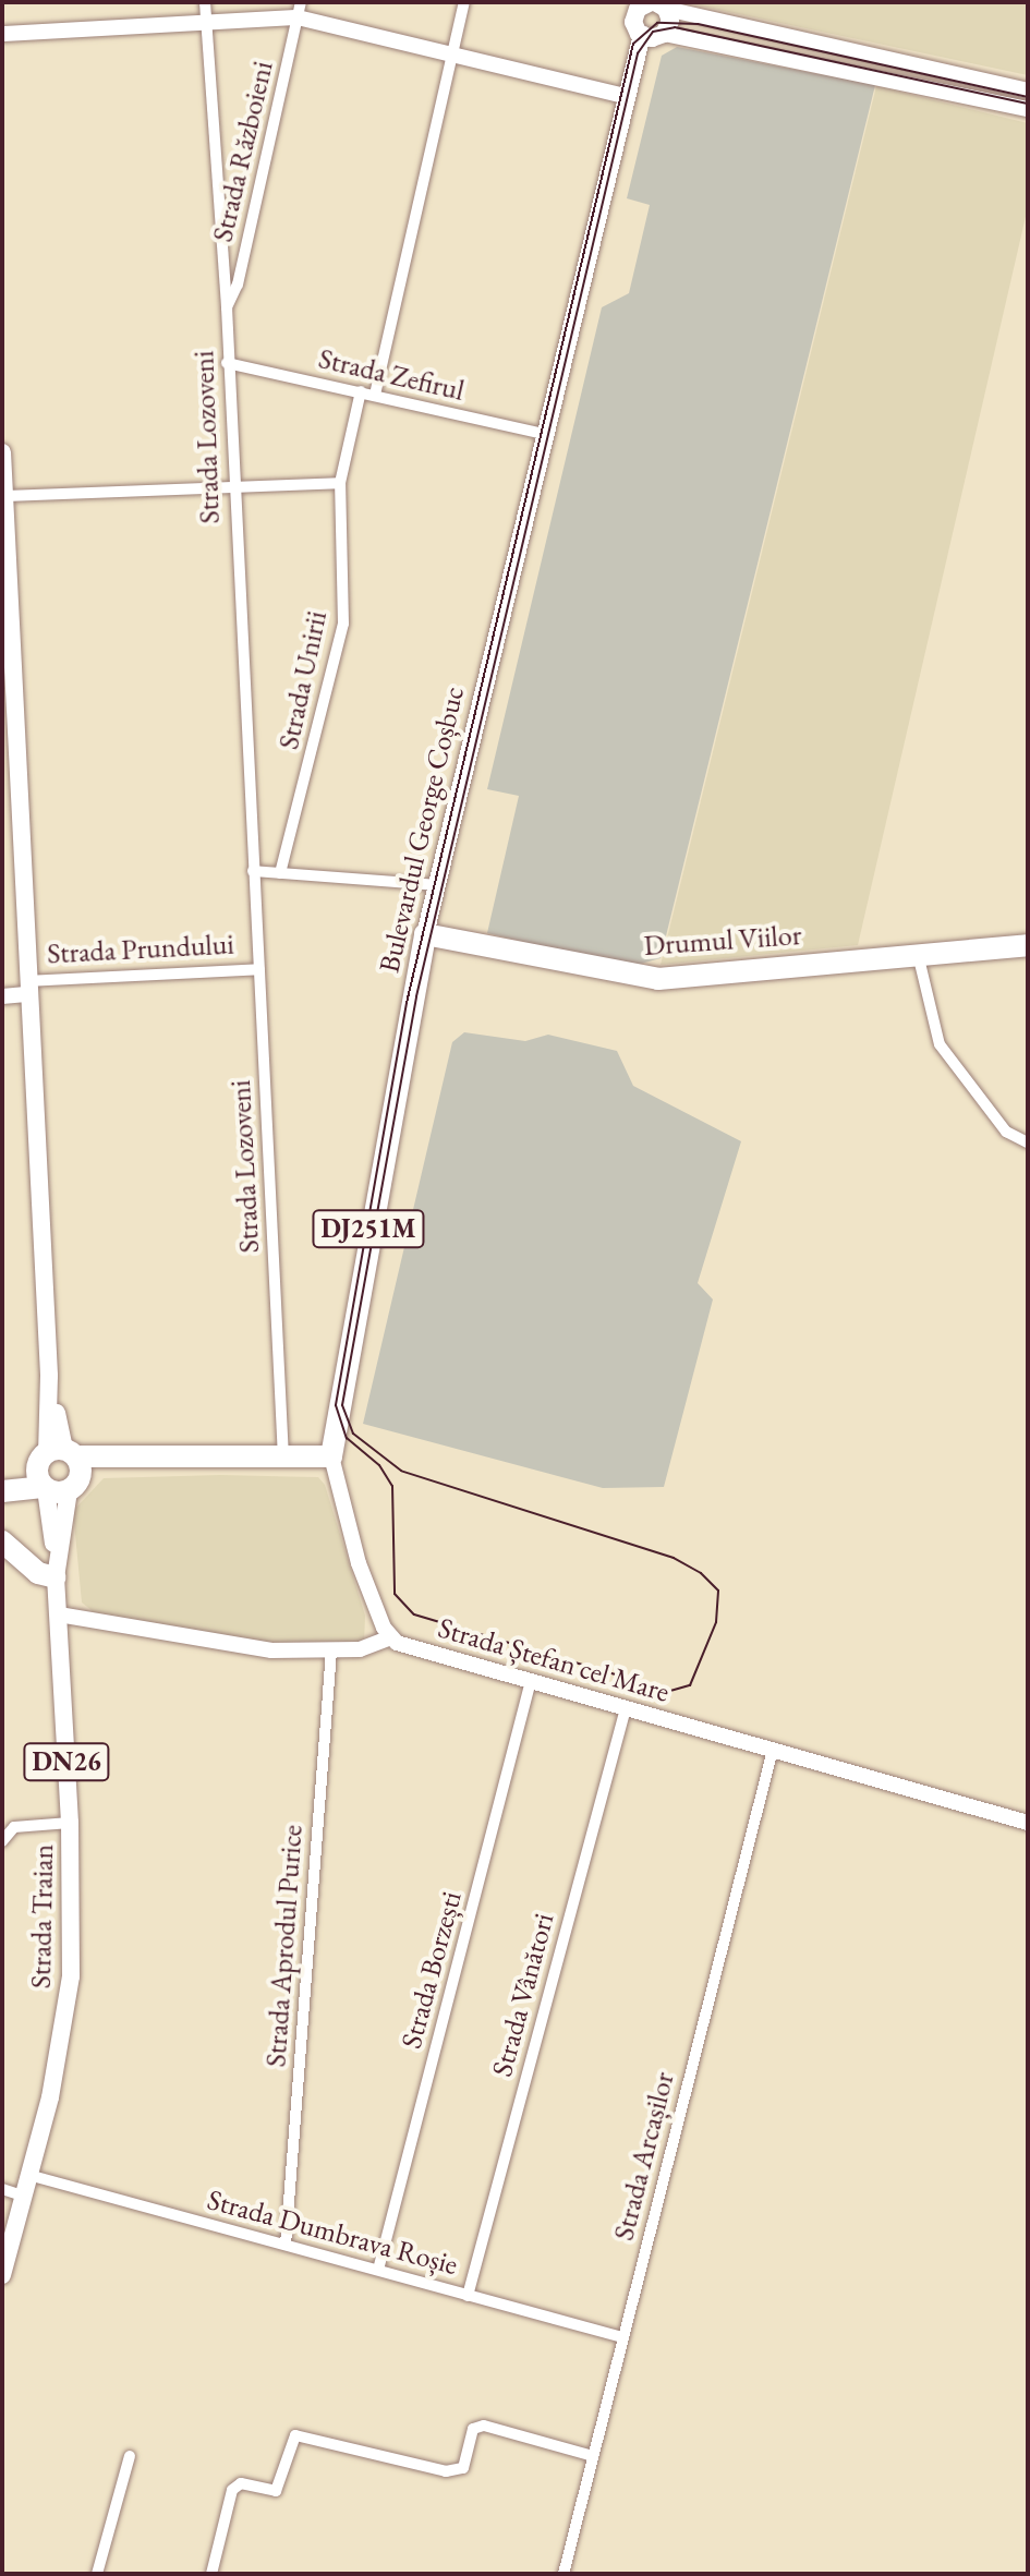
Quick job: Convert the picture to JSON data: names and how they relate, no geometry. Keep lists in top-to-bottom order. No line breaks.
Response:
{"streets":{"highway":["Bulevardul George Coșbuc","Drumul Viilor","DJ251M"],"main road":["DN26","Strada Traian"],"street":["Strada Războieni","Strada Zefirul","Strada Lozoveni","Strada Unirii","Strada Prundului","Strada Ștefan cel Mare","Strada Aprodul Purice","Strada Borzești","Strada Vânători","Strada Arcașilor","Strada Dumbrava Roșie"]},"crossings":[["Strada Războieni","Strada Lozoveni"],["Strada Zefirul","Strada Lozoveni"],["Strada Zefirul","Strada Unirii"],["Strada Zefirul","Bulevardul George Coșbuc"],["Strada Lozoveni","Strada Prundului"],["Bulevardul George Coșbuc","Drumul Viilor"],["Bulevardul George Coșbuc","Strada Ștefan cel Mare"],["Strada Prundului","Strada Traian"],["Strada Ștefan cel Mare","Strada Borzești"],["Strada Ștefan cel Mare","Strada Vânători"],["Strada Ștefan cel Mare","Strada Arcașilor"],["Strada Traian","Strada Dumbrava Roșie"],["Strada Aprodul Purice","Strada Dumbrava Roșie"],["Strada Borzești","Strada Dumbrava Roșie"],["Strada Vânători","Strada Dumbrava Roșie"],["Strada Arcașilor","Strada Dumbrava Roșie"]]}
